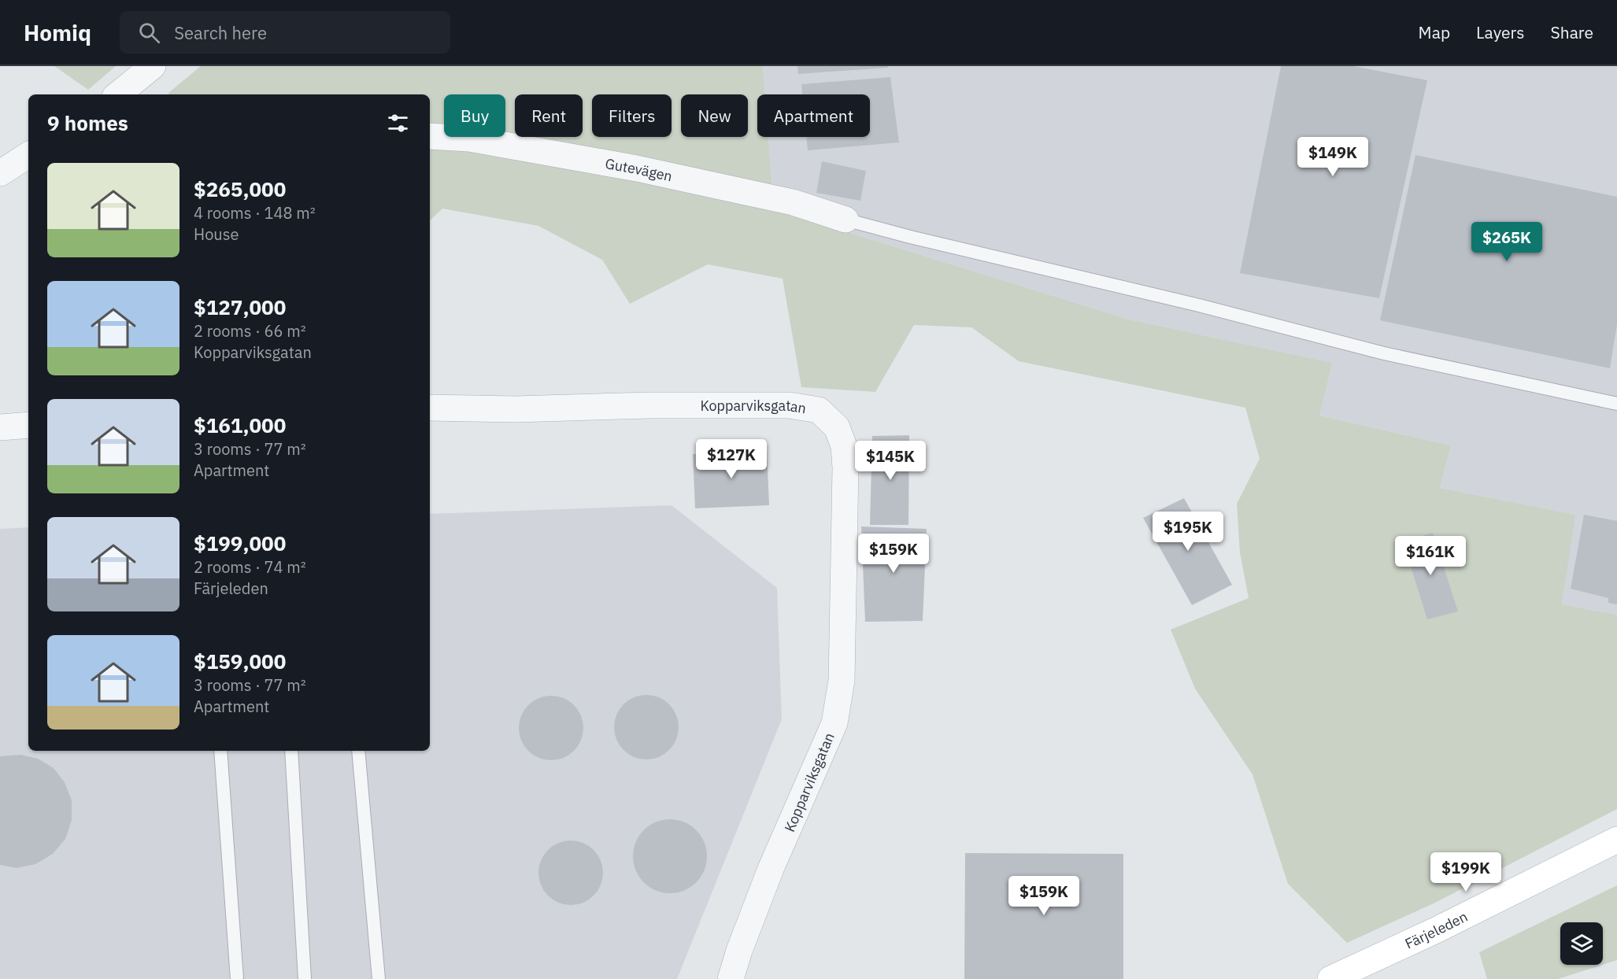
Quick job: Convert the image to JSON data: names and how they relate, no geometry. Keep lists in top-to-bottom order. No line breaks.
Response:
{"streets":{"main road":["Färjeleden"],"street":["Gutevägen","Kopparviksgatan"]},"page":{"header":"Homiq","search":"Search here","nav":["Map","Layers","Share"],"chip":["Buy","Rent","Filters","New","Apartment"],"heading":"9 homes","price":["$149K","$265K","$127K","$145K","$195K","$159K","$161K","$199K","$159K"],"list":[{"name":"$265,000","note":"4 rooms · 148 m² · House"},{"name":"$127,000","note":"2 rooms · 66 m² · Kopparviksgatan"},{"name":"$161,000","note":"3 rooms · 77 m² · Apartment"},{"name":"$199,000","note":"2 rooms · 74 m² · Färjeleden"},{"name":"$159,000","note":"3 rooms · 77 m² · Apartment"}]}}
